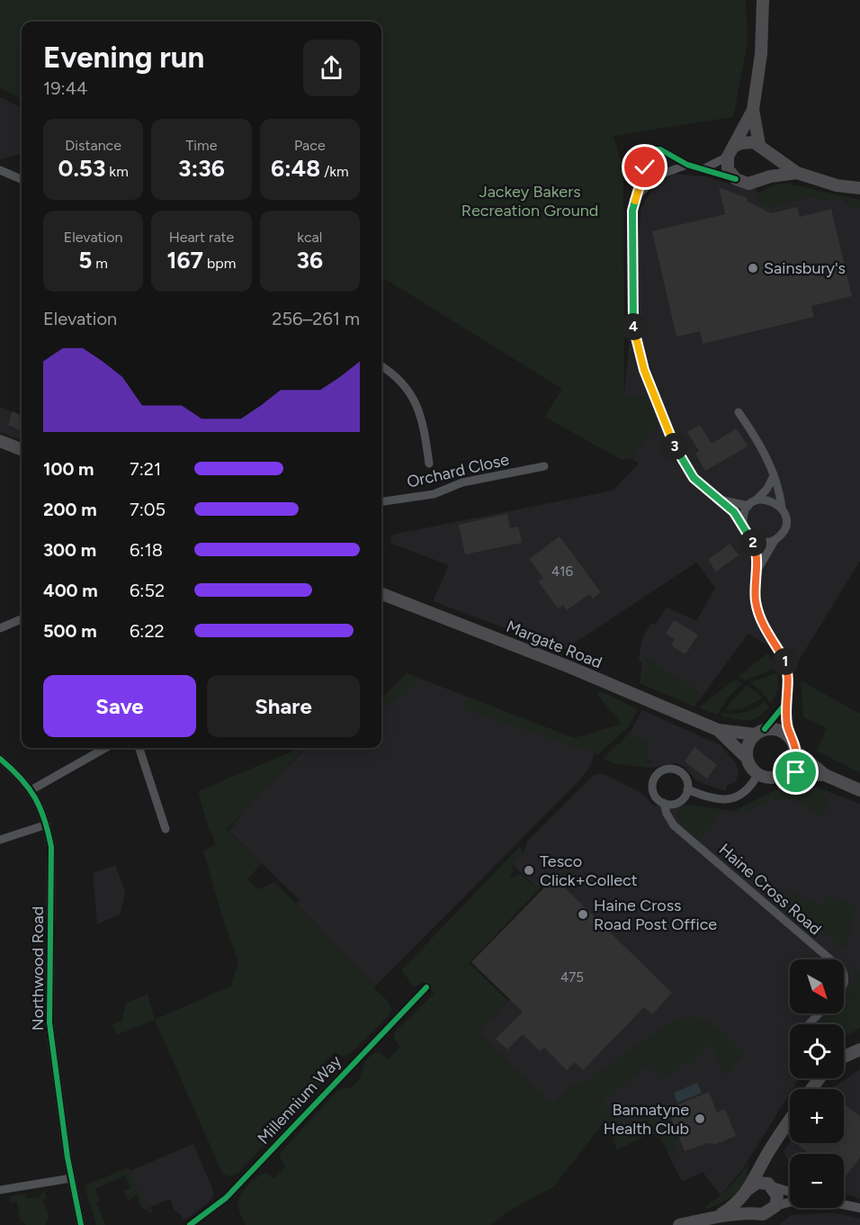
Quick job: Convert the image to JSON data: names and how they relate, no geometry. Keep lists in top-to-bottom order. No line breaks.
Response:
{"streets":{"main road":["Margate Road"],"street":["Orchard Close","Haine Cross Road","Northwood Road","Millennium Way"]},"parks":["Jackey Bakers Recreation Ground"],"places":["Sainsbury's","Tesco Click+Collect","Haine Cross Road Post Office","Bannatyne Health Club"],"house_numbers":["416","475"],"north":"bottom right","page":{"heading":["Evening run","19:44"],"stats":[["Distance","0.53 km"],["Time","3:36"],["Pace","6:48 /km"],["Elevation","5 m"],["Heart rate","167 bpm"],["kcal","36"]],"chart":["Elevation","256–261 m"],"pins":["4","3","2","1"],"list":[{"name":"100 m","note":"7:21"},{"name":"200 m","note":"7:05"},{"name":"300 m","note":"6:18"},{"name":"400 m","note":"6:52"},{"name":"500 m","note":"6:22"}],"buttons":["Save","Share"],"map_buttons":["+","−"]}}
